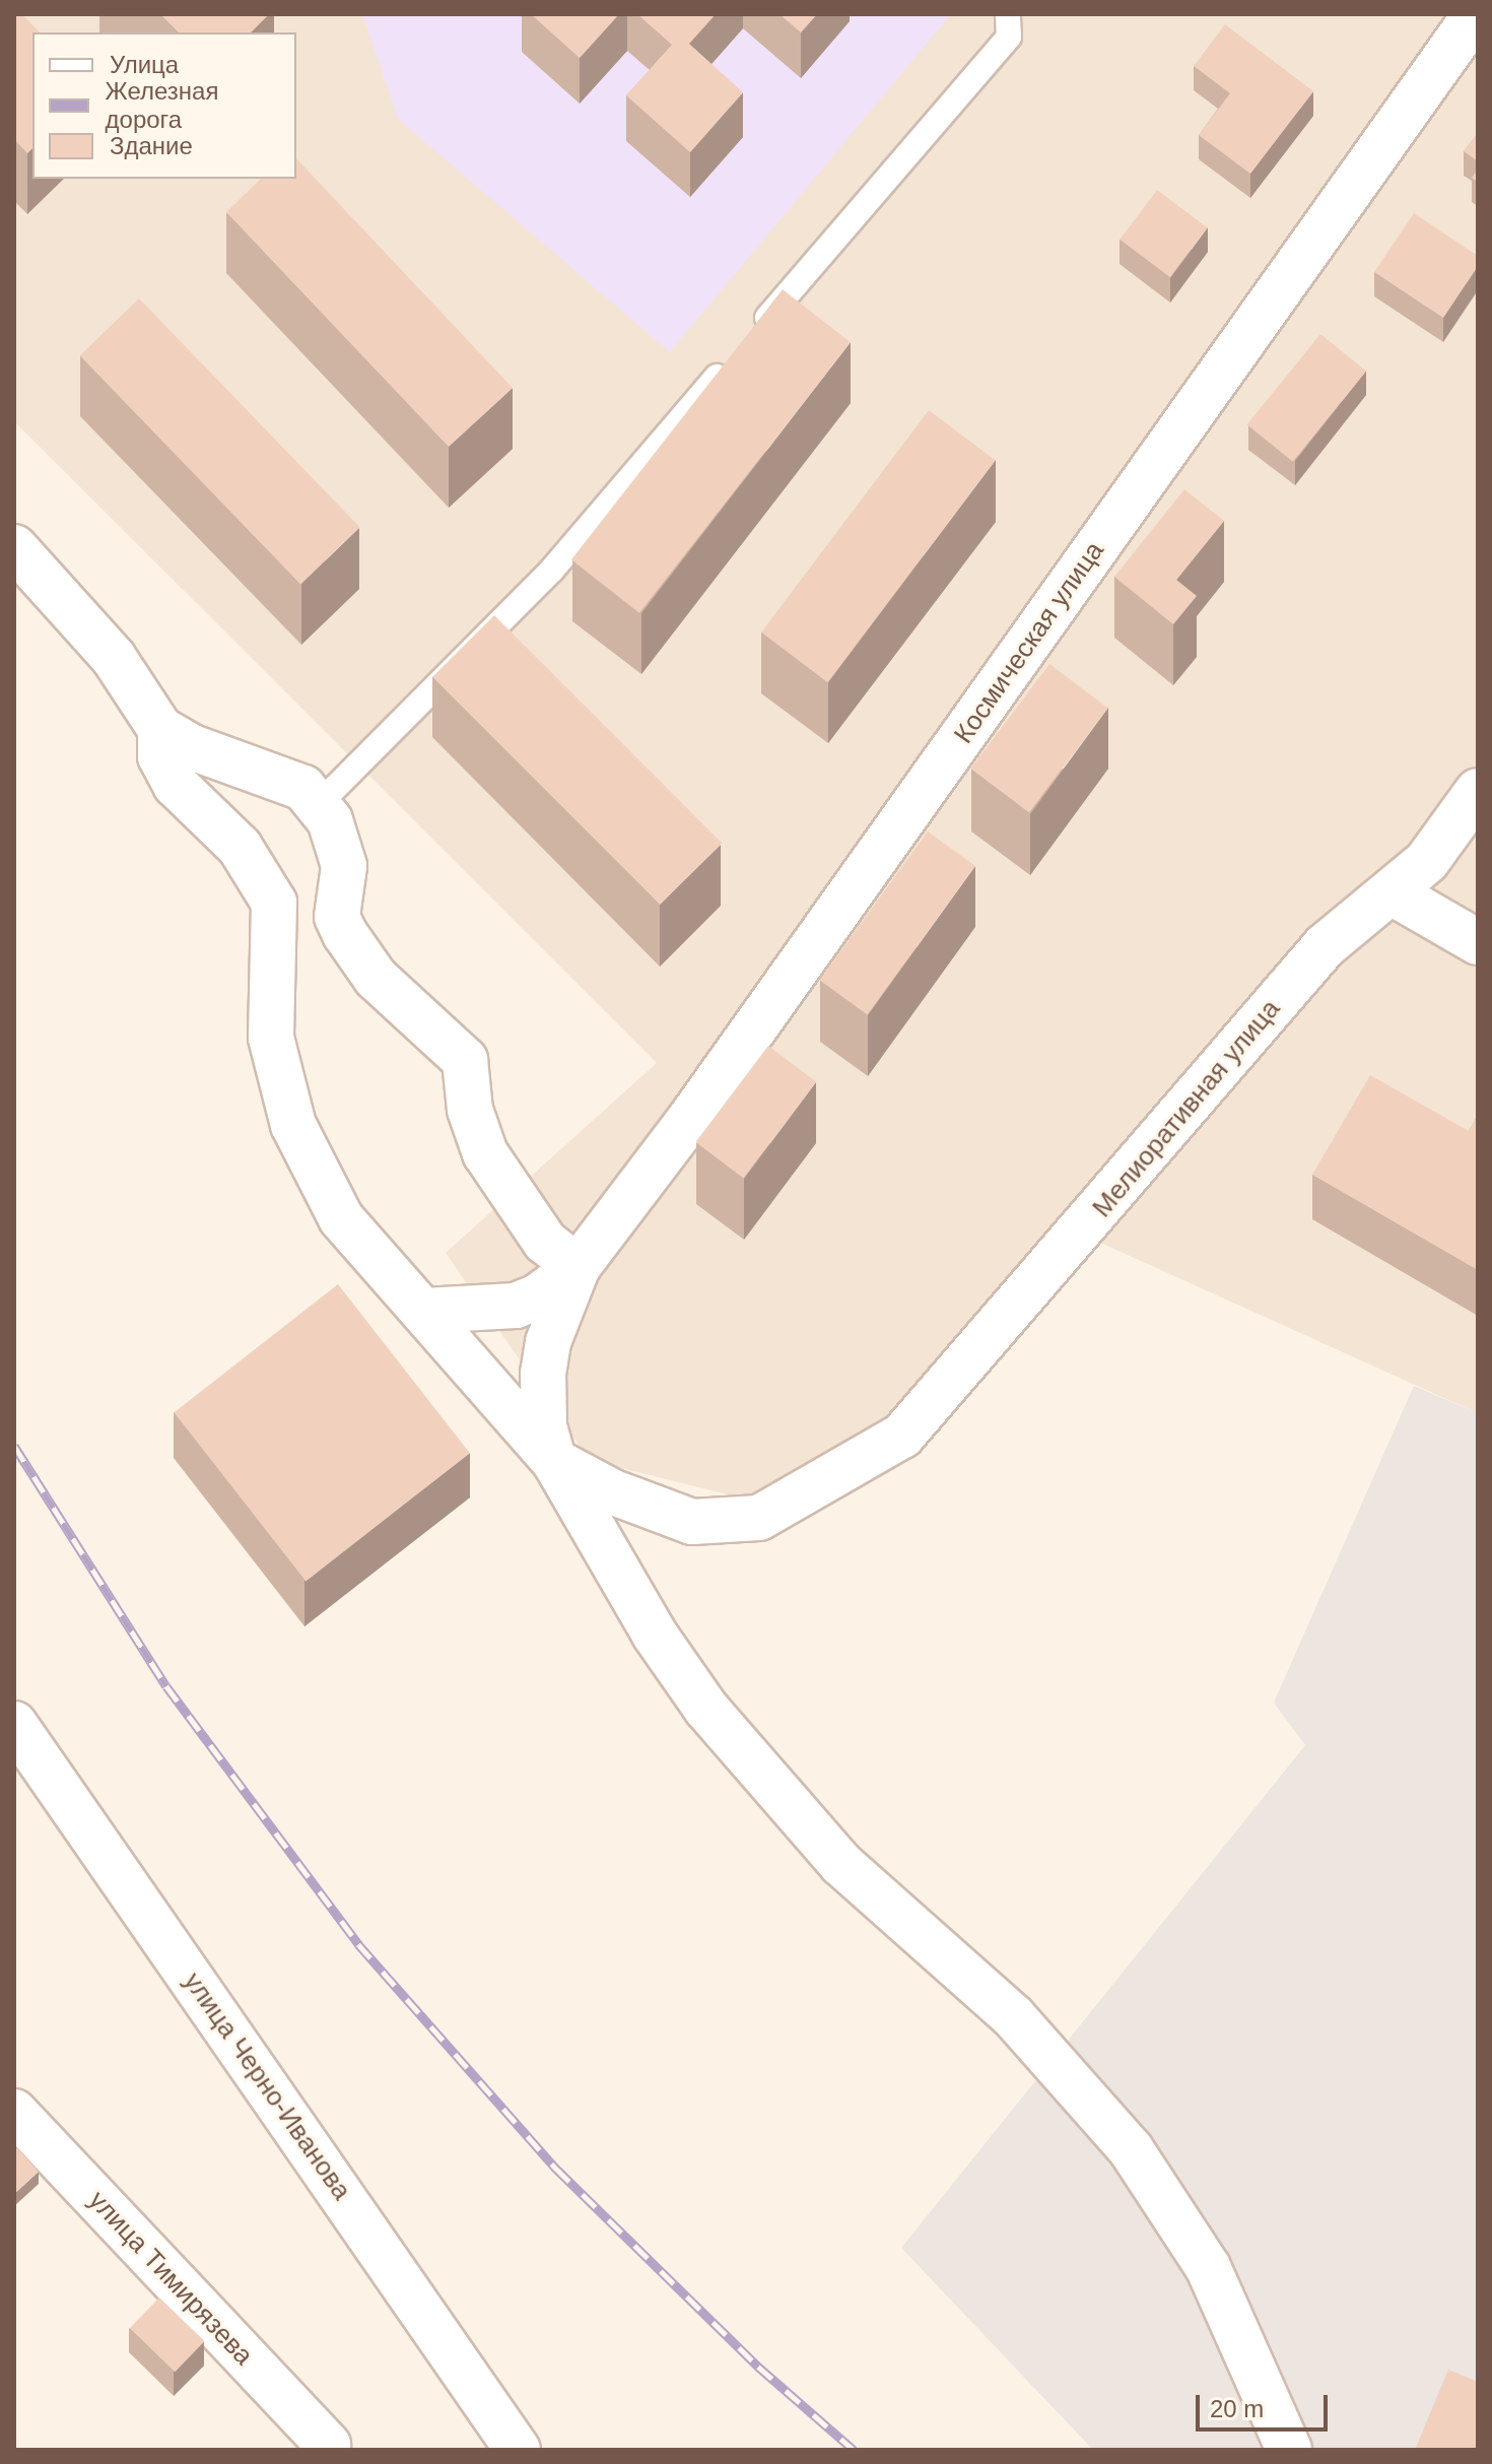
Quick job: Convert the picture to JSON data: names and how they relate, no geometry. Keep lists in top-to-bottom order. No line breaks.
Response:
{"streets":{"street":["Космическая улица","Мелиоративная улица","улица Черно-Иванова","улица Тимирязева"]},"legend":["Улица","Железная дорога","Здание"],"scale_bar":"20 m"}
